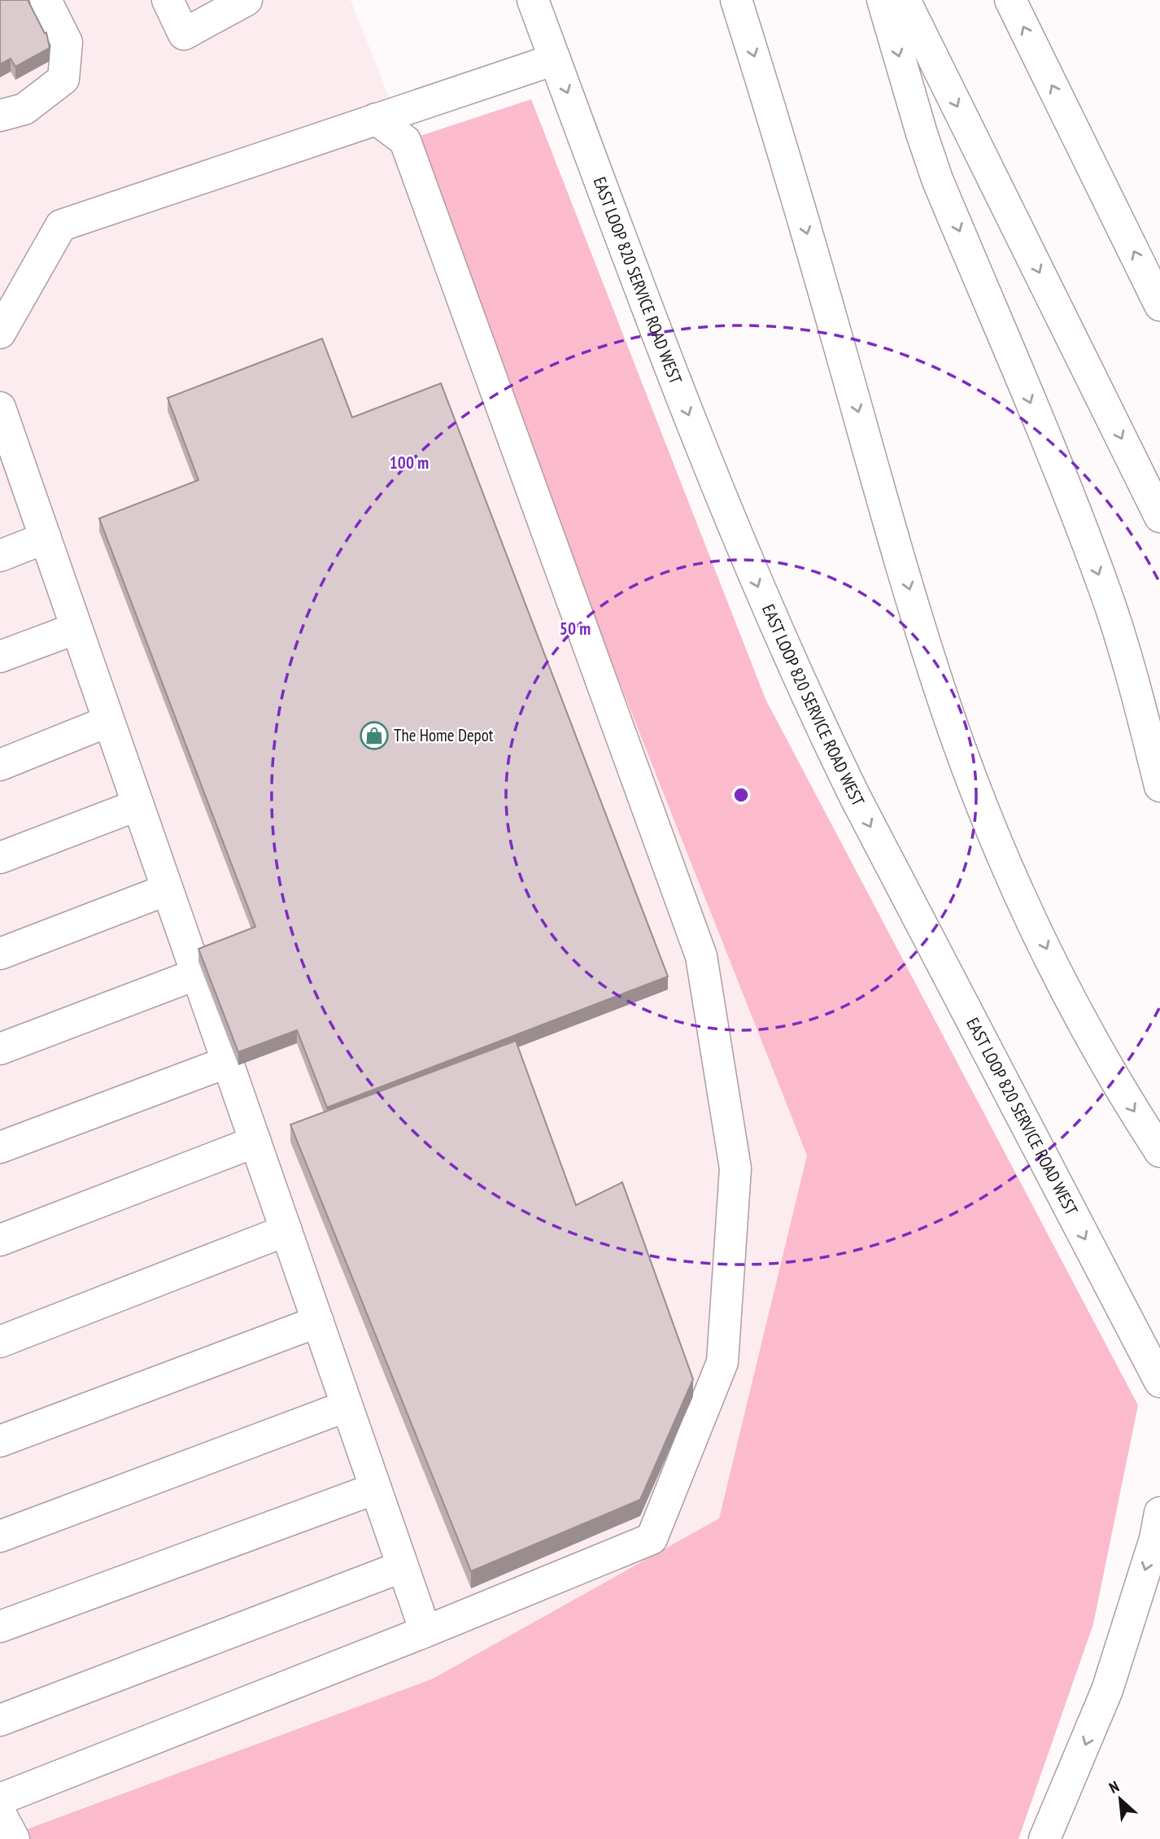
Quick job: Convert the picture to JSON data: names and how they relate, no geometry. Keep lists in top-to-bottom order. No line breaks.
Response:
{"streets":{"main road":["EAST LOOP 820 SERVICE ROAD WEST"]},"places":{"shop":["The Home Depot"]},"north":"top left","rings":["100 m","50 m"]}
